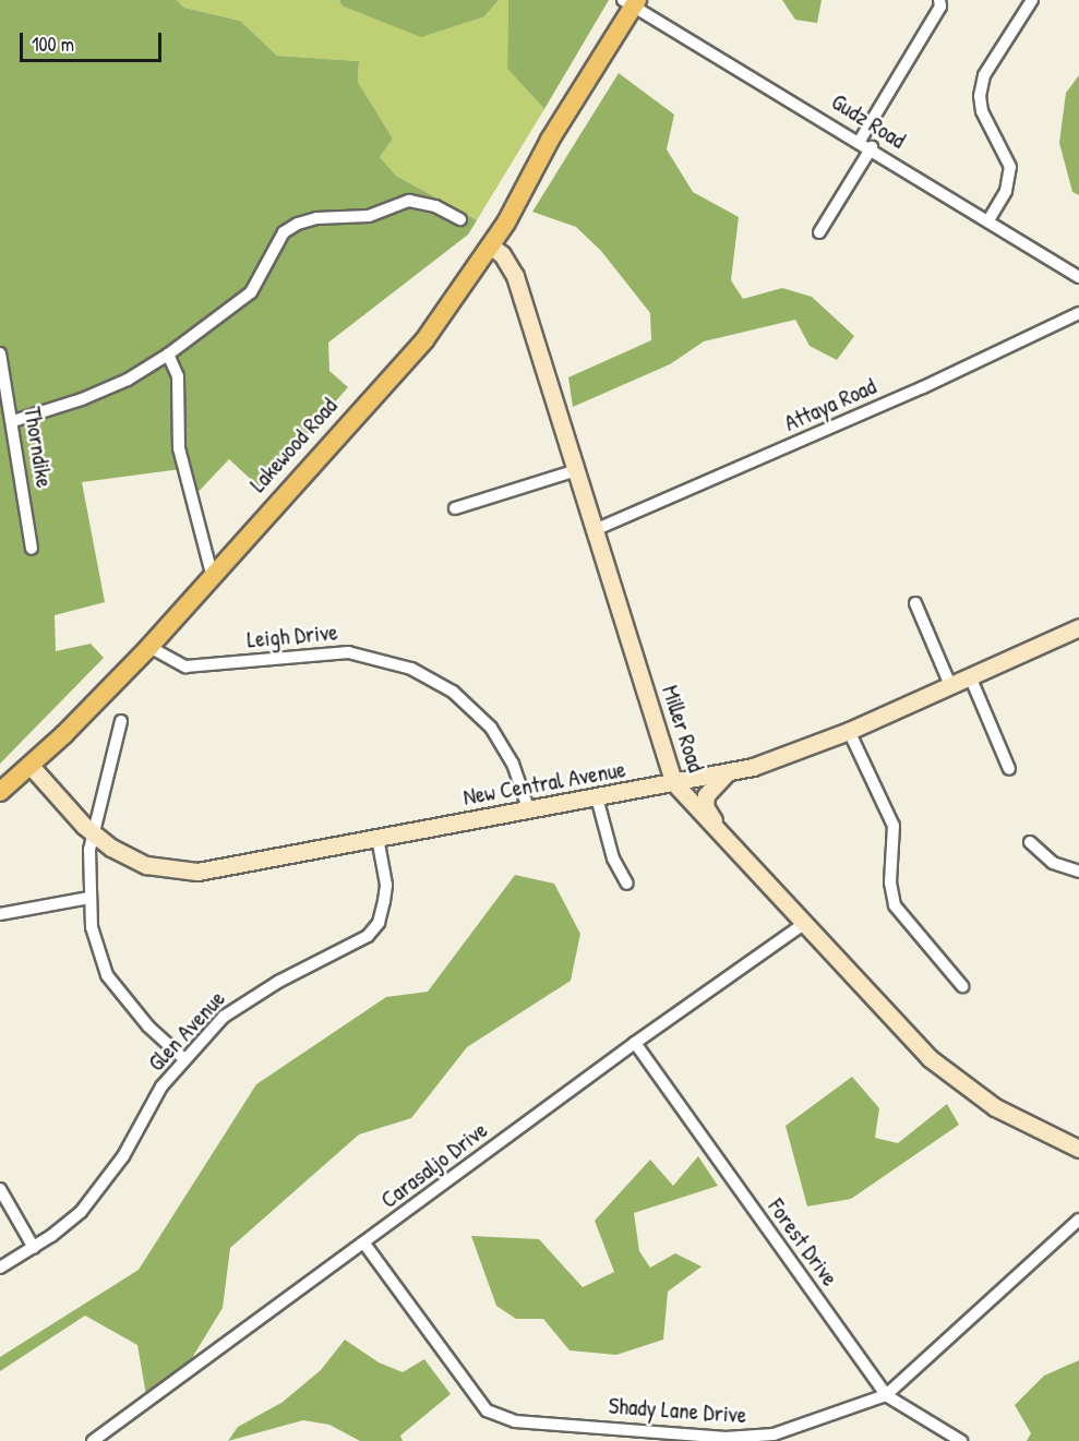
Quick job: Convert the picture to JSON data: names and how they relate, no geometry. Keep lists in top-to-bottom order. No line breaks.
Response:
{"streets":{"main road":["Lakewood Road"],"street":["Gudz Road","Attaya Road","Thorndike","Leigh Drive","Miller Road","New Central Avenue","Glen Avenue","Carasaljo Drive","Forest Drive","Shady Lane Drive"]},"crossings":[["Gudz Road","Lakewood Road"],["Attaya Road","Miller Road"],["Lakewood Road","Leigh Drive"],["Lakewood Road","Miller Road"],["Lakewood Road","New Central Avenue"],["Leigh Drive","New Central Avenue"],["Miller Road","New Central Avenue"],["Miller Road","Carasaljo Drive"],["New Central Avenue","Glen Avenue"],["Carasaljo Drive","Forest Drive"],["Carasaljo Drive","Shady Lane Drive"],["Forest Drive","Shady Lane Drive"]],"scale_bar":"100 m"}
